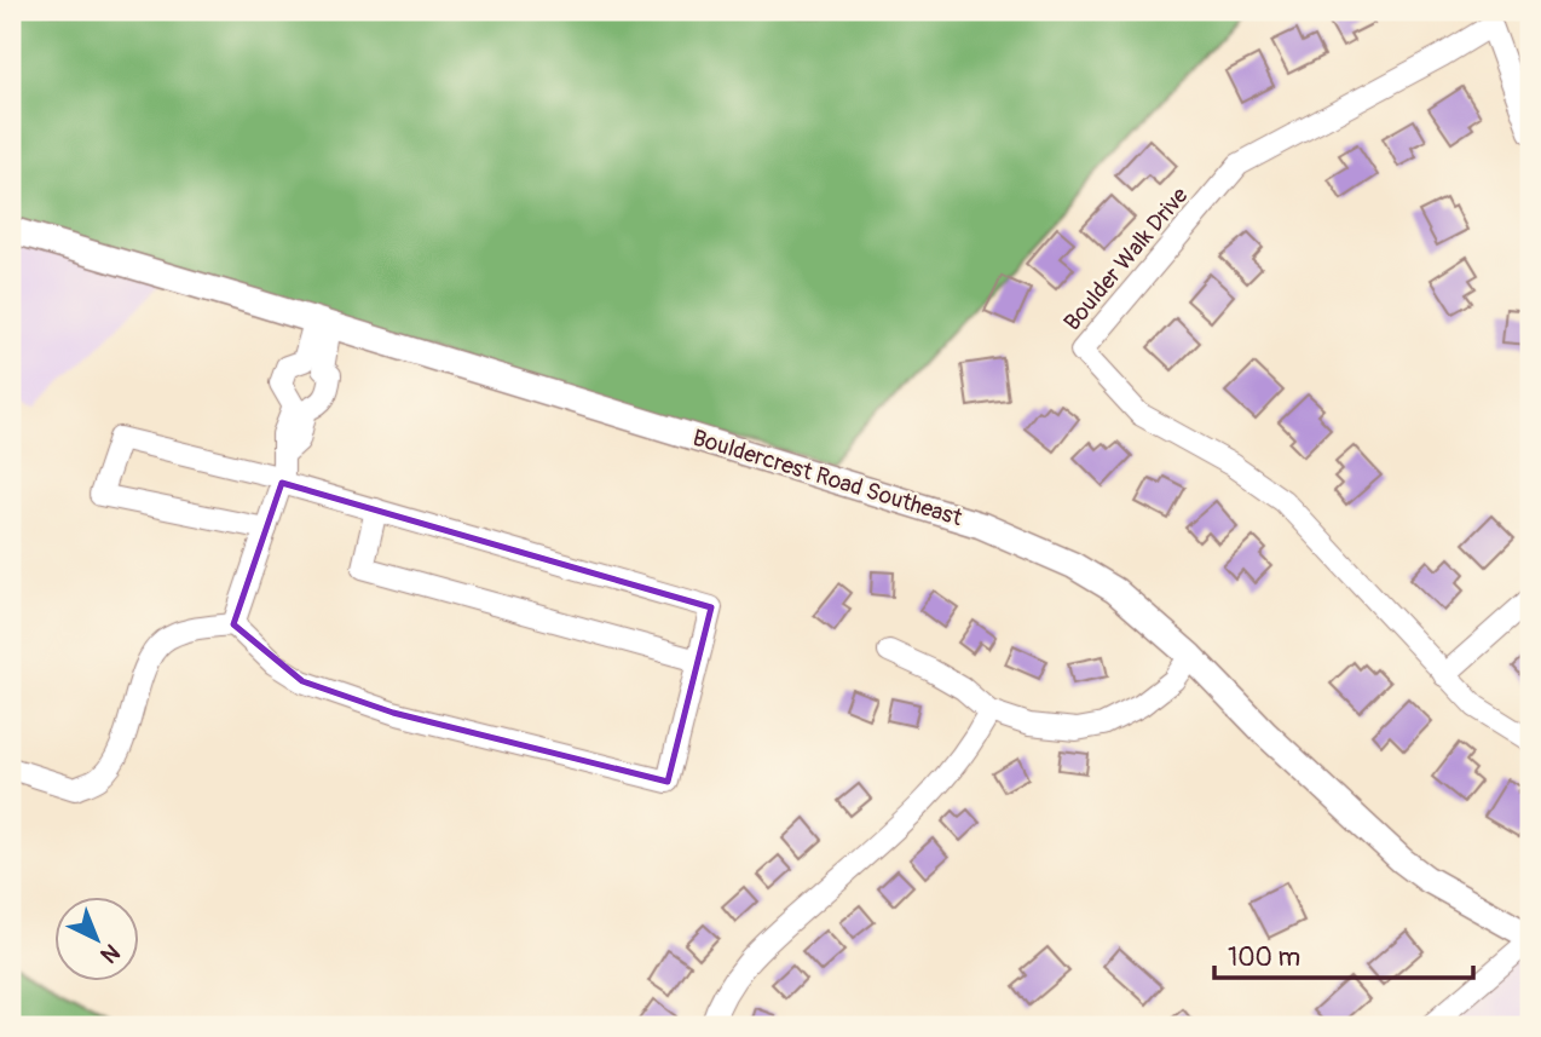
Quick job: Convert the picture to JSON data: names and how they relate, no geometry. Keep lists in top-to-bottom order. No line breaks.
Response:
{"streets":{"street":["Boulder Walk Drive","Bouldercrest Road Southeast"]},"scale_bar":"100 m","north":"bottom right"}
